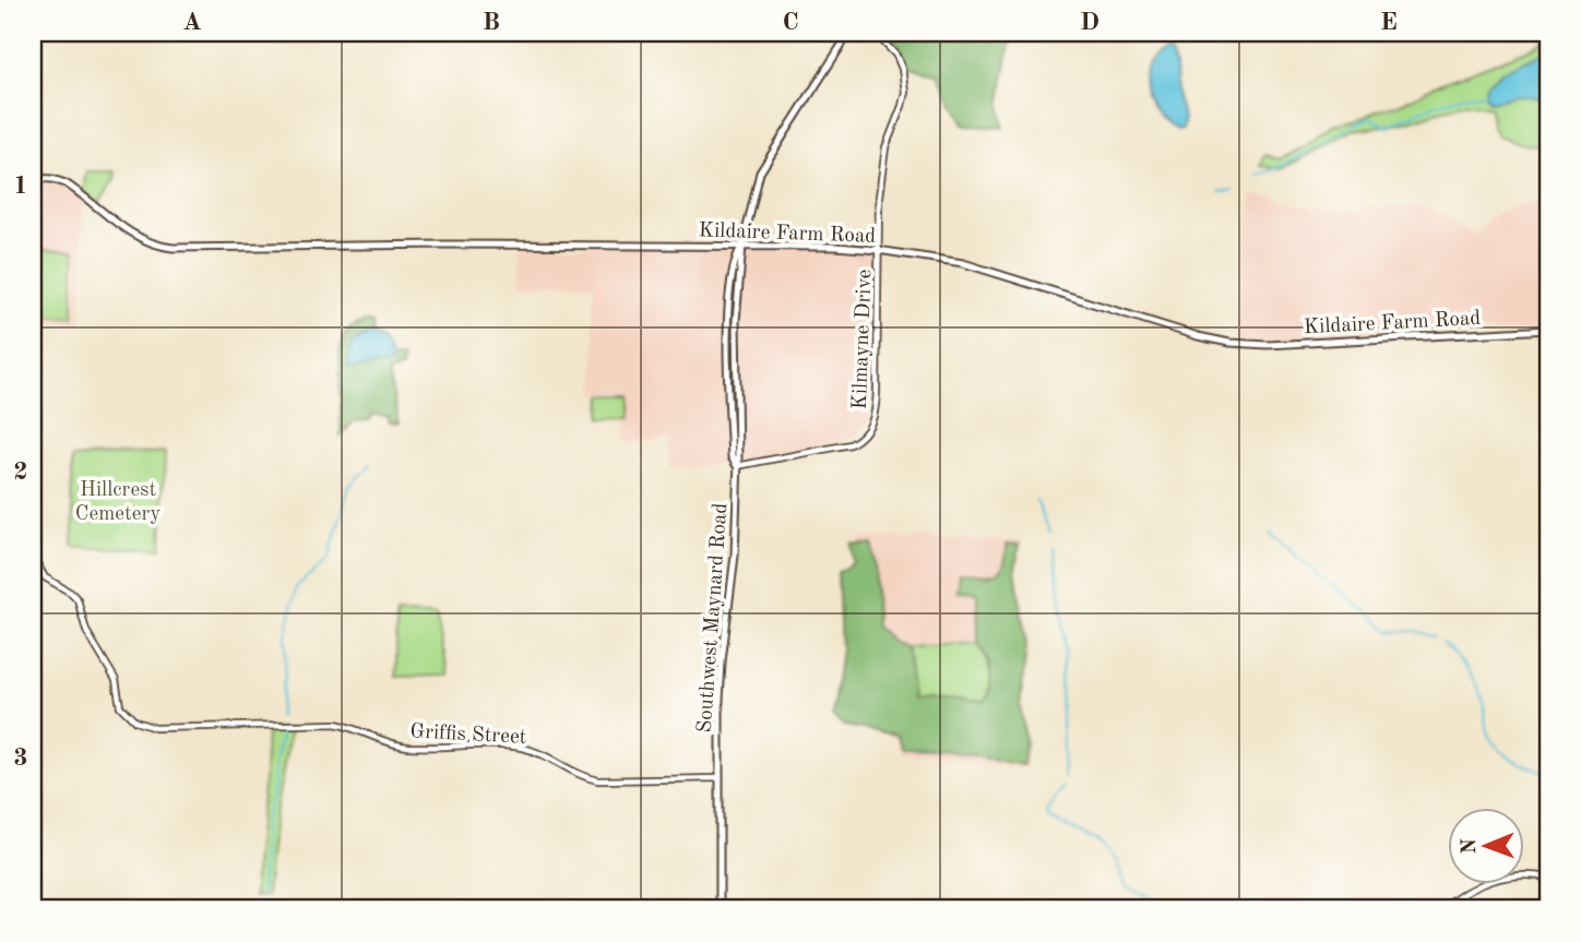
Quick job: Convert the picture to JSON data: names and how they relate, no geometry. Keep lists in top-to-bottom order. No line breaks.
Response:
{"streets":{"main road":["Kildaire Farm Road","Southwest Maynard Road"],"street":["Kilmayne Drive","Griffis Street"]},"crossings":[["Kildaire Farm Road","Kilmayne Drive"],["Kildaire Farm Road","Southwest Maynard Road"],["Kilmayne Drive","Southwest Maynard Road"],["Southwest Maynard Road","Griffis Street"]],"parks":["Hillcrest Cemetery"],"north":"left","grid":{"columns":["A","B","C","D","E"],"rows":["1","2","3"]}}
